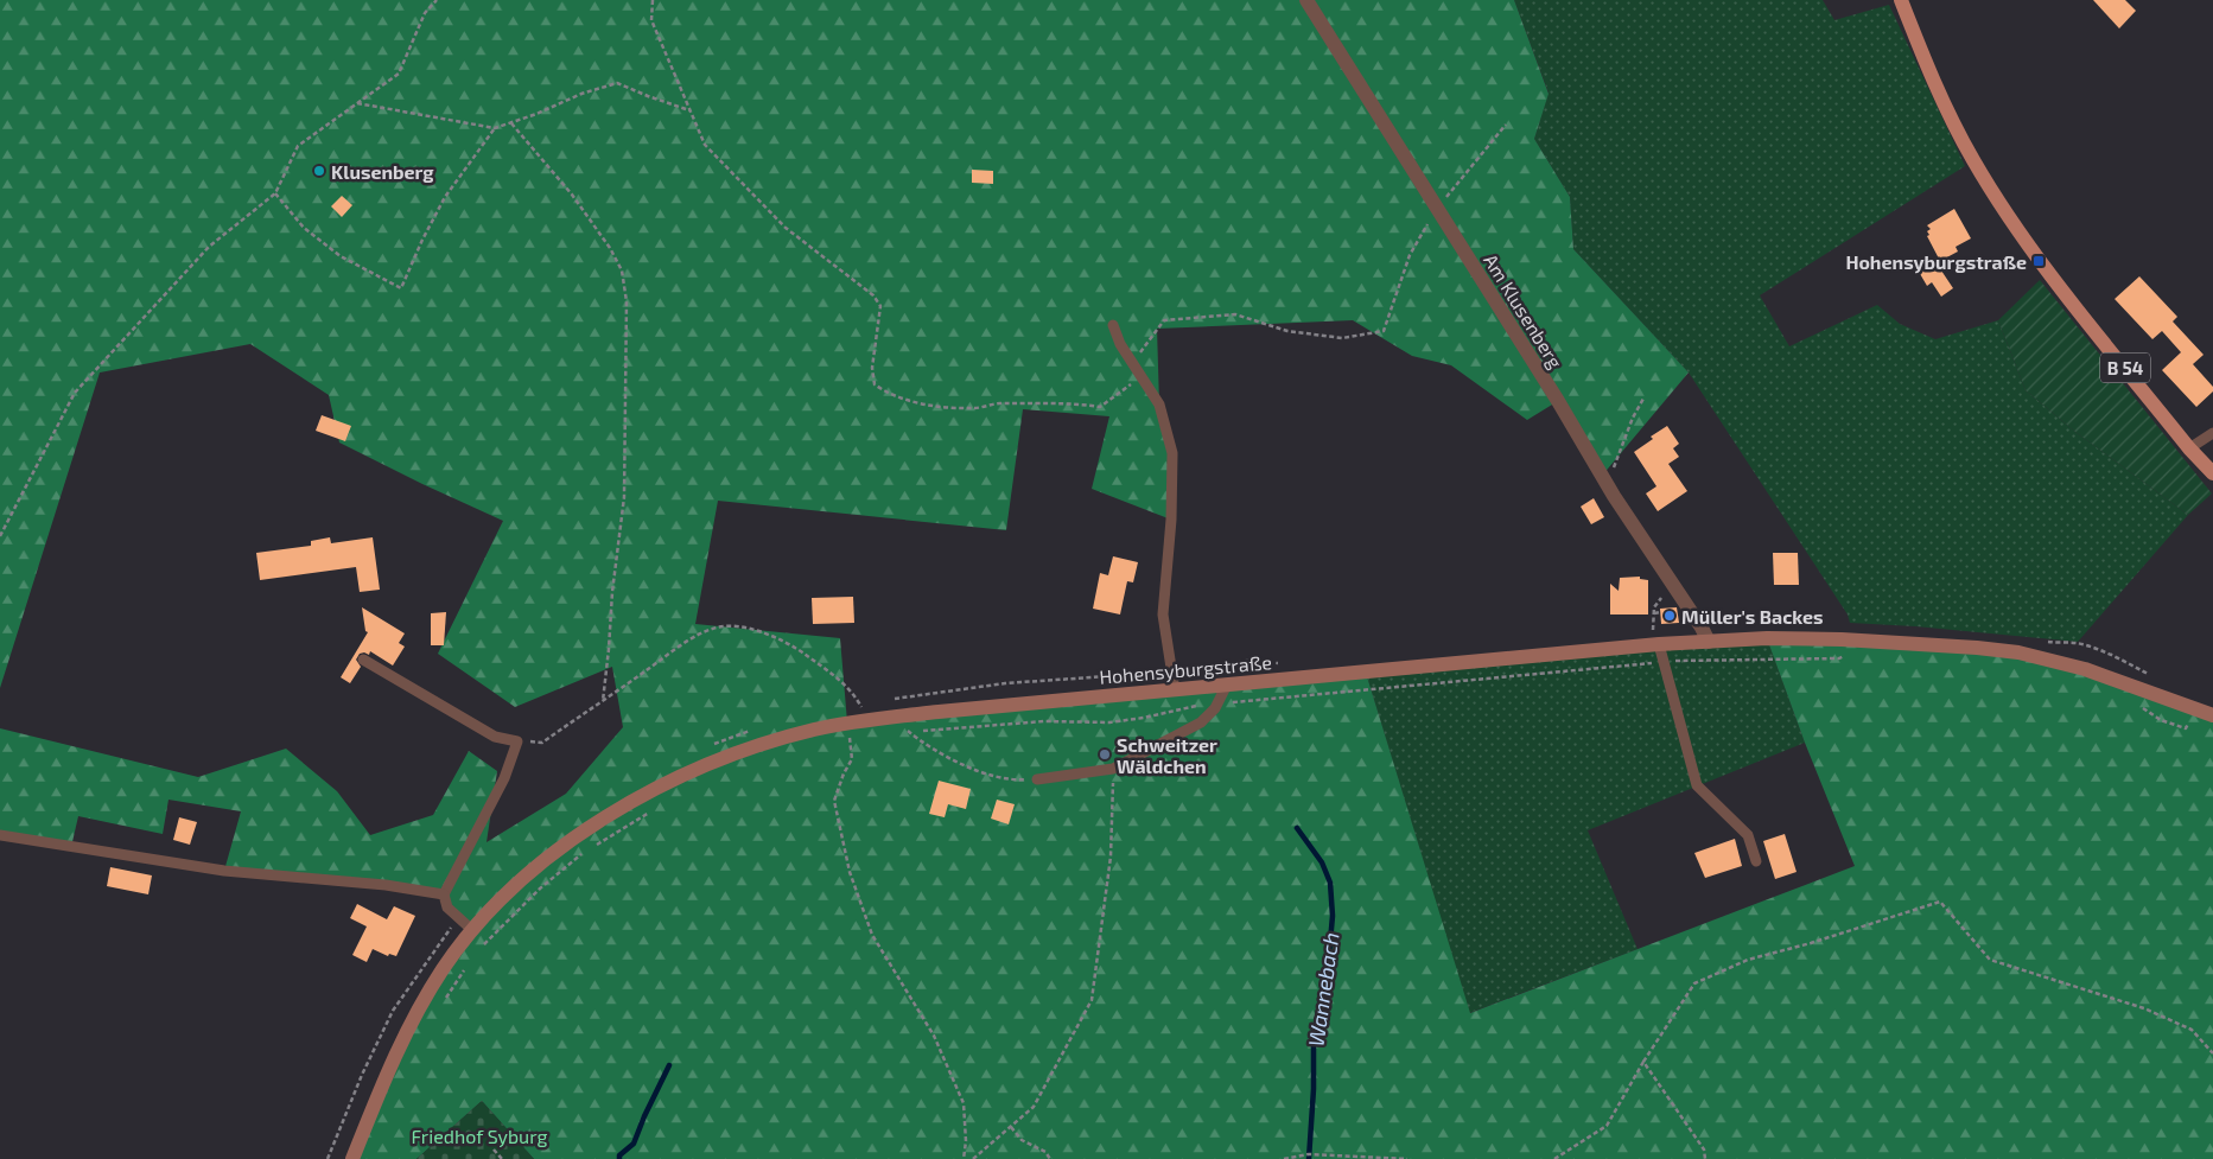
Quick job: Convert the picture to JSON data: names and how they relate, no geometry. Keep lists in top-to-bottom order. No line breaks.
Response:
{"streets":{"main road":["B 54","Hohensyburgstraße"],"street":["Am Klusenberg"]},"crossings":[["Am Klusenberg","Hohensyburgstraße"]],"water":["Wannebach"],"parks":["Friedhof Syburg"],"places":{"other":["Klusenberg","Müller's Backes","Schweitzer Wäldchen"],"transit":["Hohensyburgstraße"]}}
